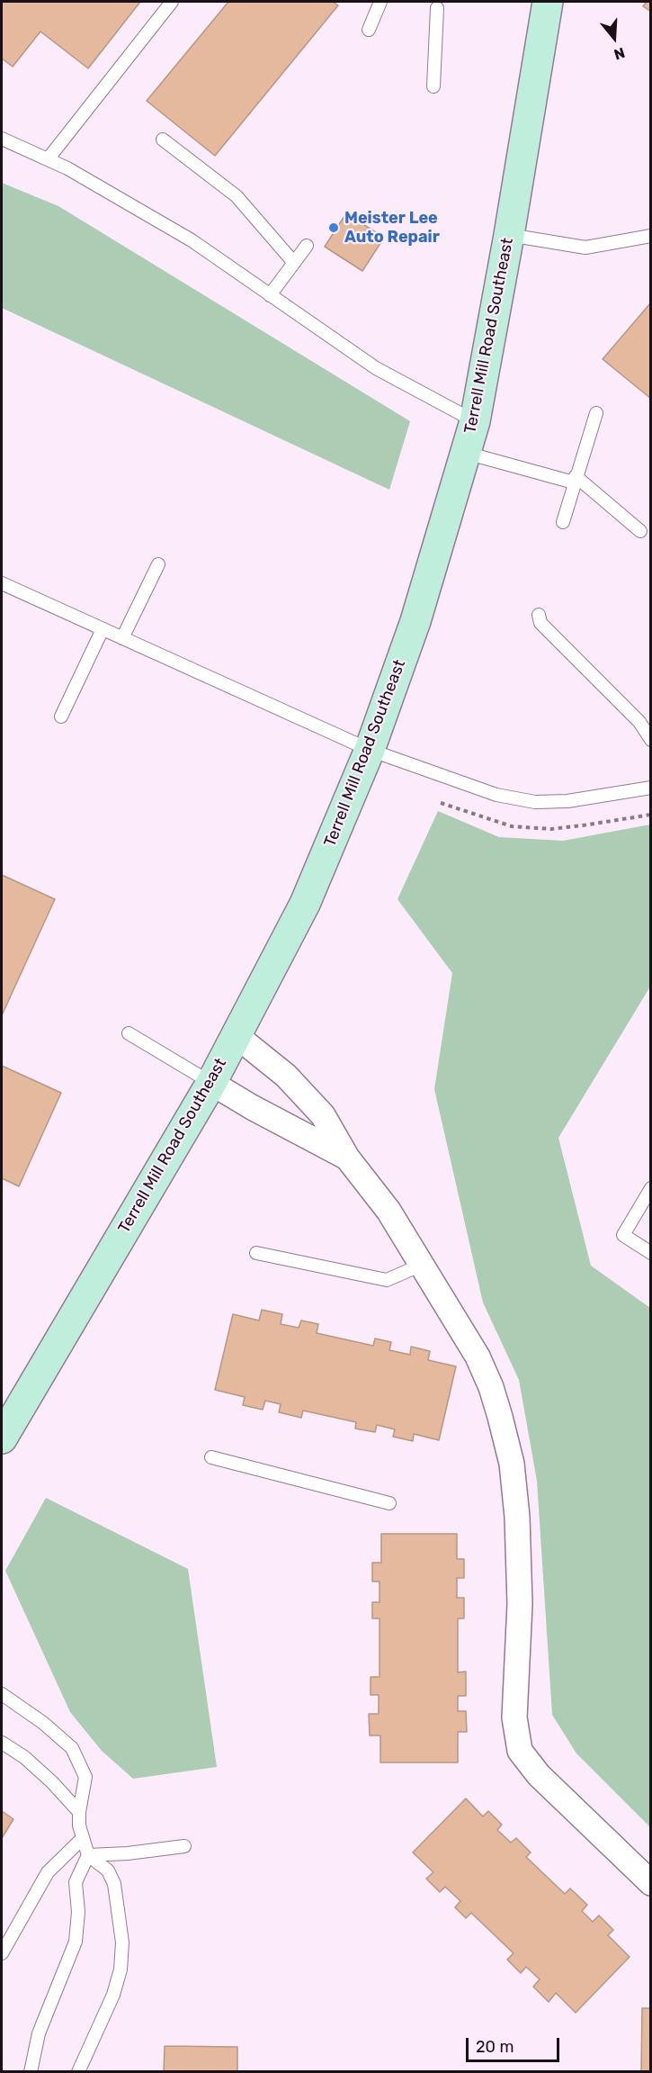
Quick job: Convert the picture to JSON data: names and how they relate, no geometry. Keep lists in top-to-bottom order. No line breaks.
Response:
{"streets":{"main road":["Terrell Mill Road Southeast"]},"places":["Meister Lee Auto Repair"],"scale_bar":"20 m","north":"bottom"}
